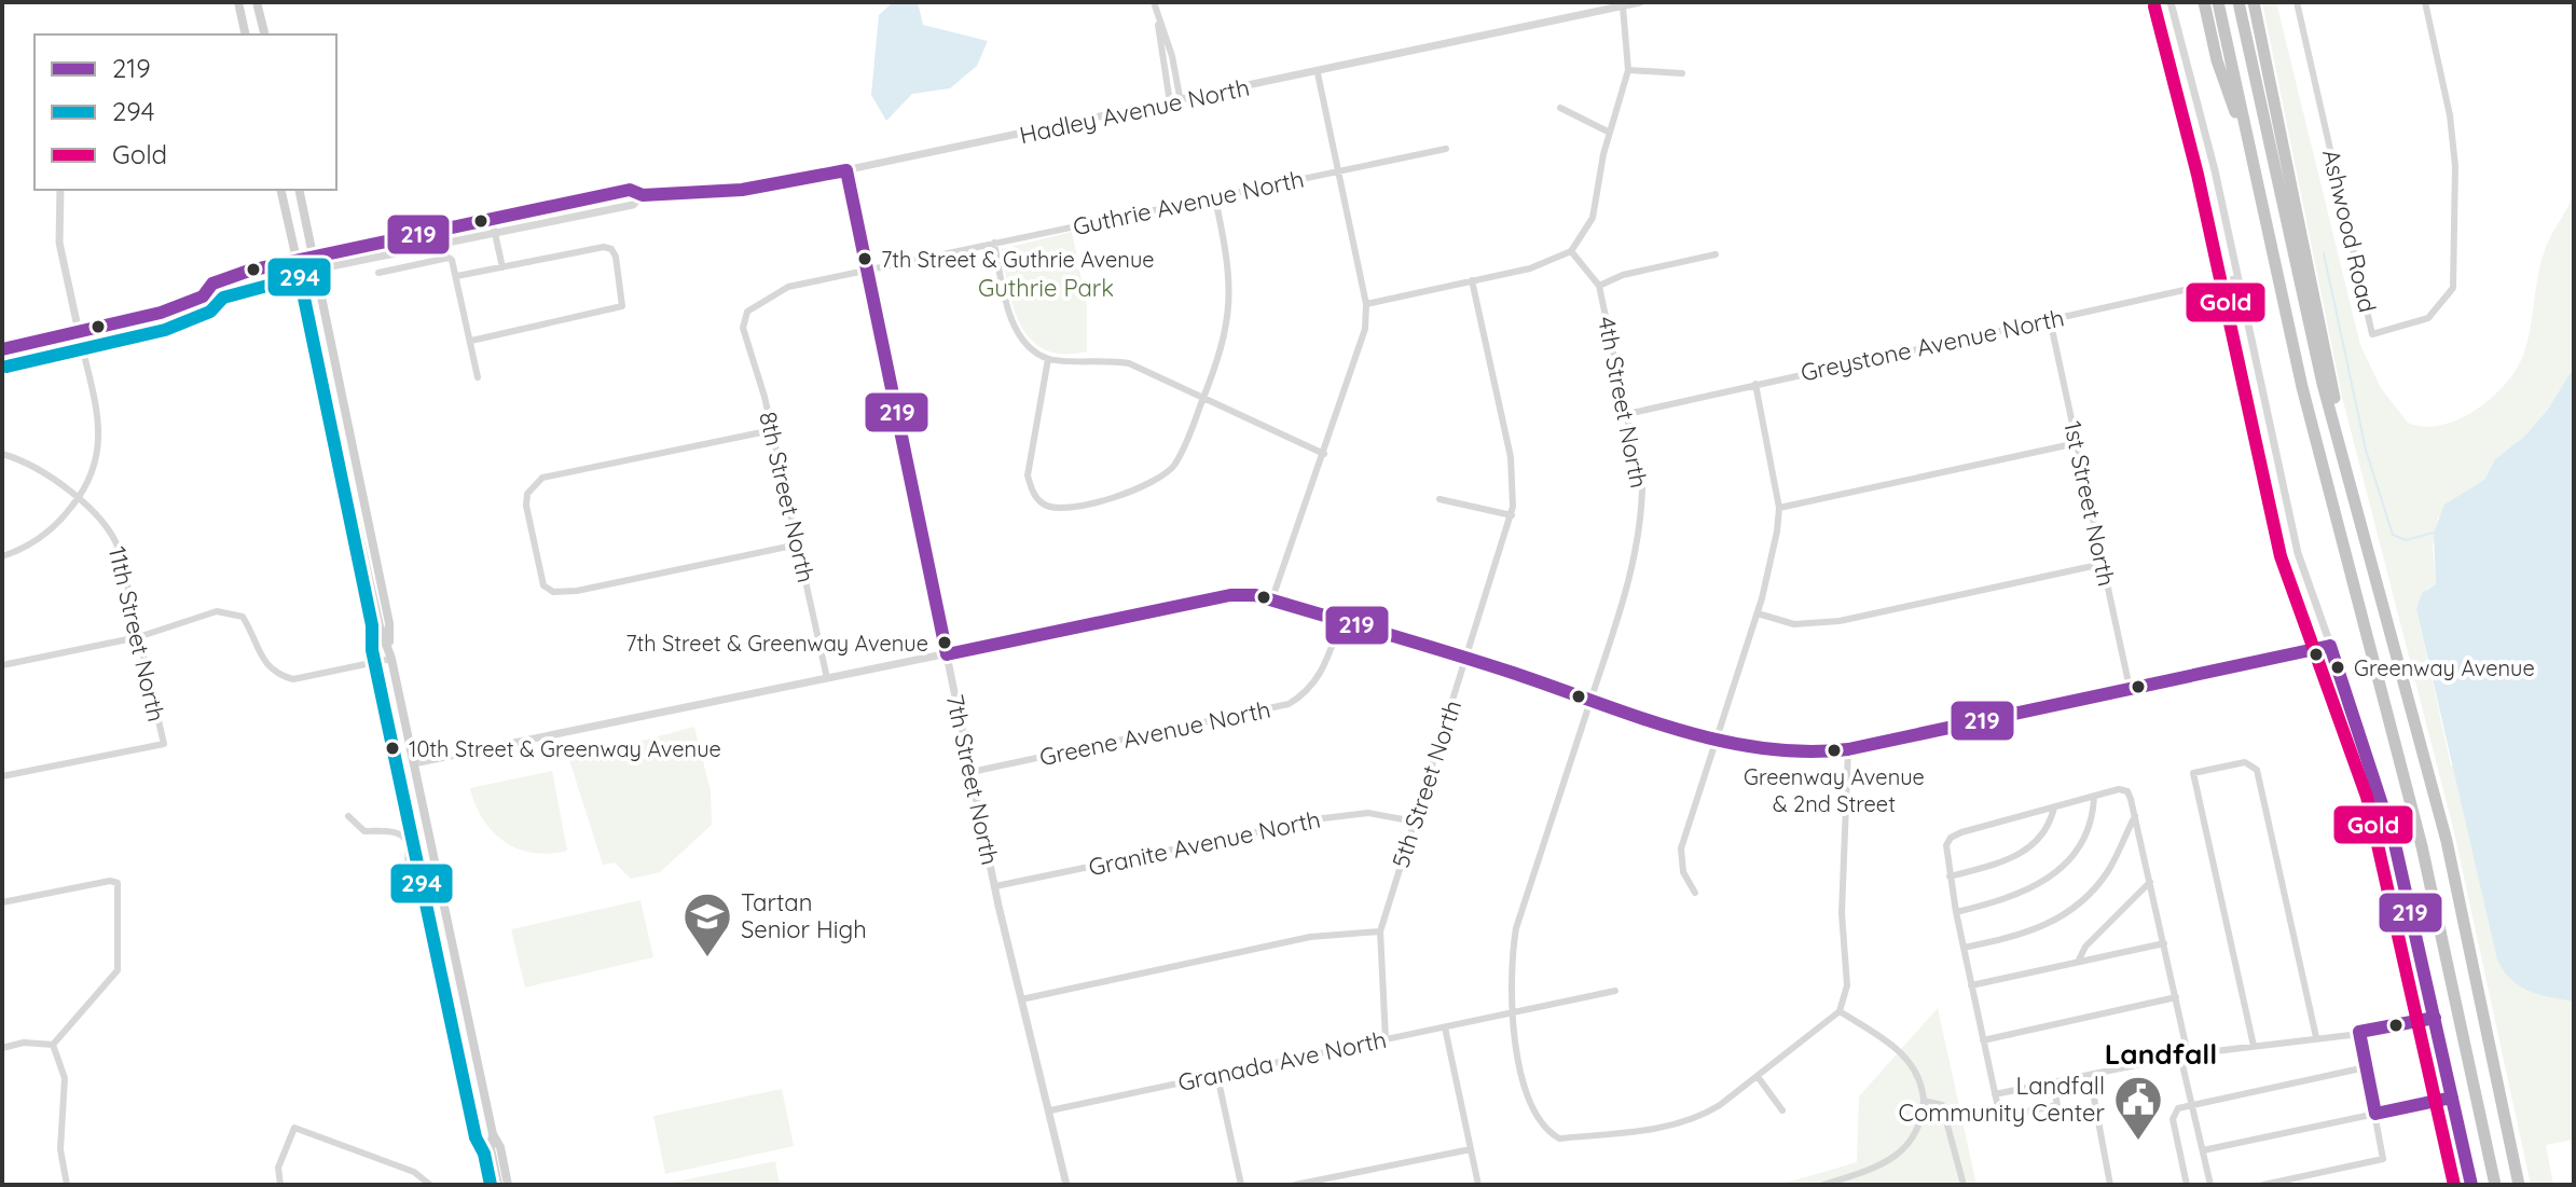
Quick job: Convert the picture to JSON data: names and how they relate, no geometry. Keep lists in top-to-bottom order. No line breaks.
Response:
{"streets":{"street":["Hadley Avenue North","Guthrie Avenue North","Ashwood Road","Greystone Avenue North","4th Street North","8th Street North","1st Street North","11th Street North","Greene Avenue North","7th Street North","5th Street North","Granite Avenue North","Granada Ave North"]},"crossings":[["Hadley Avenue North","7th Street North"],["Guthrie Avenue North","8th Street North"],["Guthrie Avenue North","7th Street North"],["Greystone Avenue North","4th Street North"],["Greystone Avenue North","1st Street North"],["4th Street North","Granada Ave North"],["Greene Avenue North","7th Street North"],["7th Street North","Granite Avenue North"],["7th Street North","Granada Ave North"],["5th Street North","Granite Avenue North"],["5th Street North","Granada Ave North"]],"districts":["Landfall"],"parks":["Guthrie Park"],"places":{"other":["7th Street & Guthrie Avenue","7th Street & Greenway Avenue","Greenway Avenue","10th Street & Greenway Avenue","Greenway Avenue & 2nd Street"],"school or university":["Tartan Senior High"],"public building":["Landfall Community Center"]},"lines":["transit line Gold","transit line 219","transit line 294"],"legend":["219","294","Gold"]}
